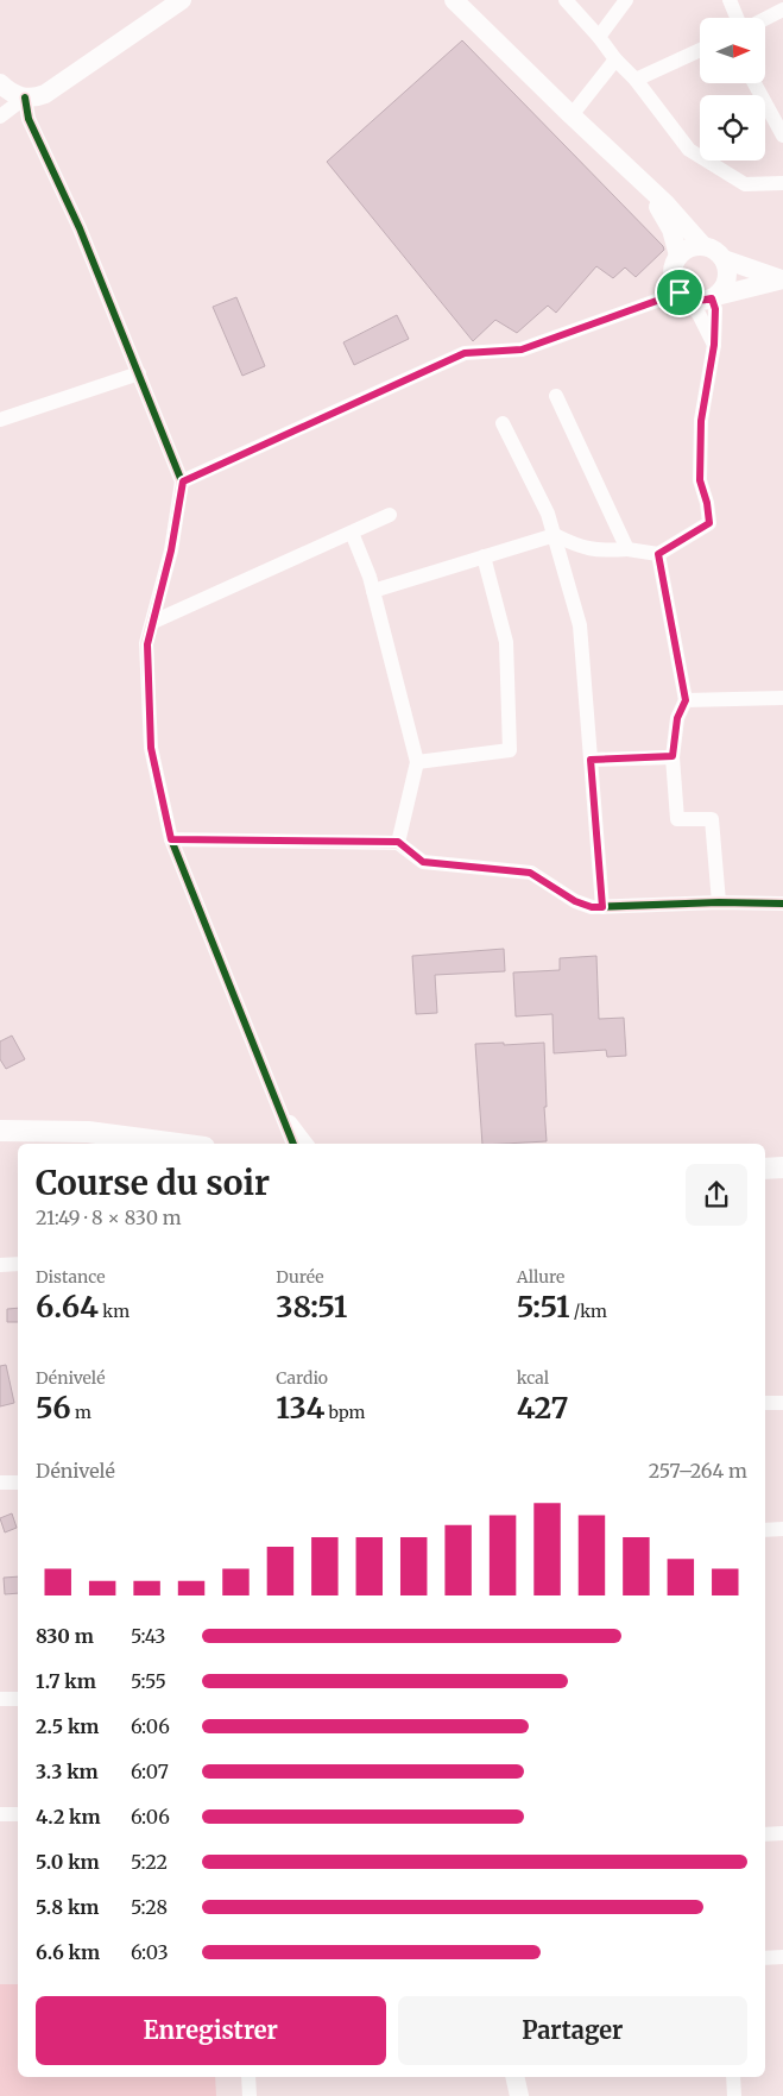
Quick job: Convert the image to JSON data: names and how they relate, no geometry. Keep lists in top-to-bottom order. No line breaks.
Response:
{"north":"right","page":{"heading":["Course du soir","21:49 · 8 × 830 m"],"stats":[["Distance","6.64 km"],["Durée","38:51"],["Allure","5:51 /km"],["Dénivelé","56 m"],["Cardio","134 bpm"],["kcal","427"]],"chart":["Dénivelé","257–264 m"],"list":[{"name":"830 m","note":"5:43"},{"name":"1.7 km","note":"5:55"},{"name":"2.5 km","note":"6:06"},{"name":"3.3 km","note":"6:07"},{"name":"4.2 km","note":"6:06"},{"name":"5.0 km","note":"5:22"},{"name":"5.8 km","note":"5:28"},{"name":"6.6 km","note":"6:03"}],"buttons":["Enregistrer","Partager"]}}
